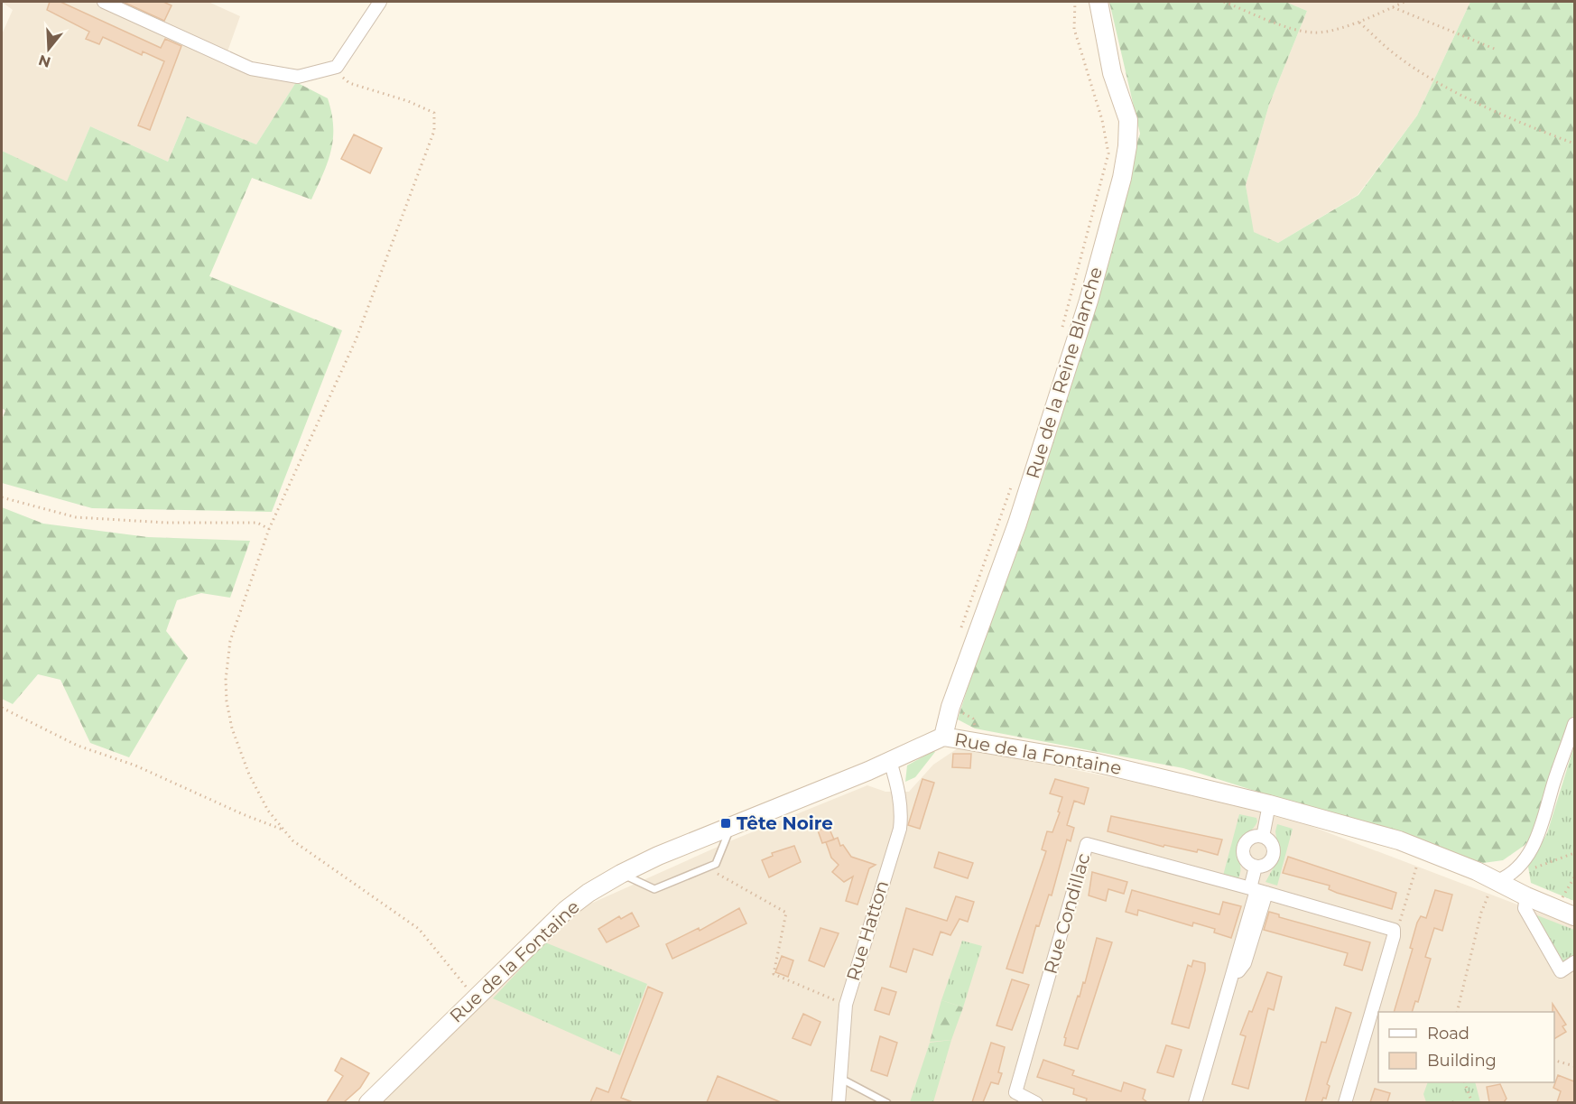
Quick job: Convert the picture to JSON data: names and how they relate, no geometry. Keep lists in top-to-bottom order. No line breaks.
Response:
{"streets":{"street":["Rue de la Reine Blanche","Rue de la Fontaine","Rue Condillac","Rue Hatton"]},"crossings":[["Rue de la Reine Blanche","Rue de la Fontaine"],["Rue de la Fontaine","Rue Hatton"]],"places":{"transit":["Tête Noire"]},"legend":["Road","Building"],"north":"bottom"}
